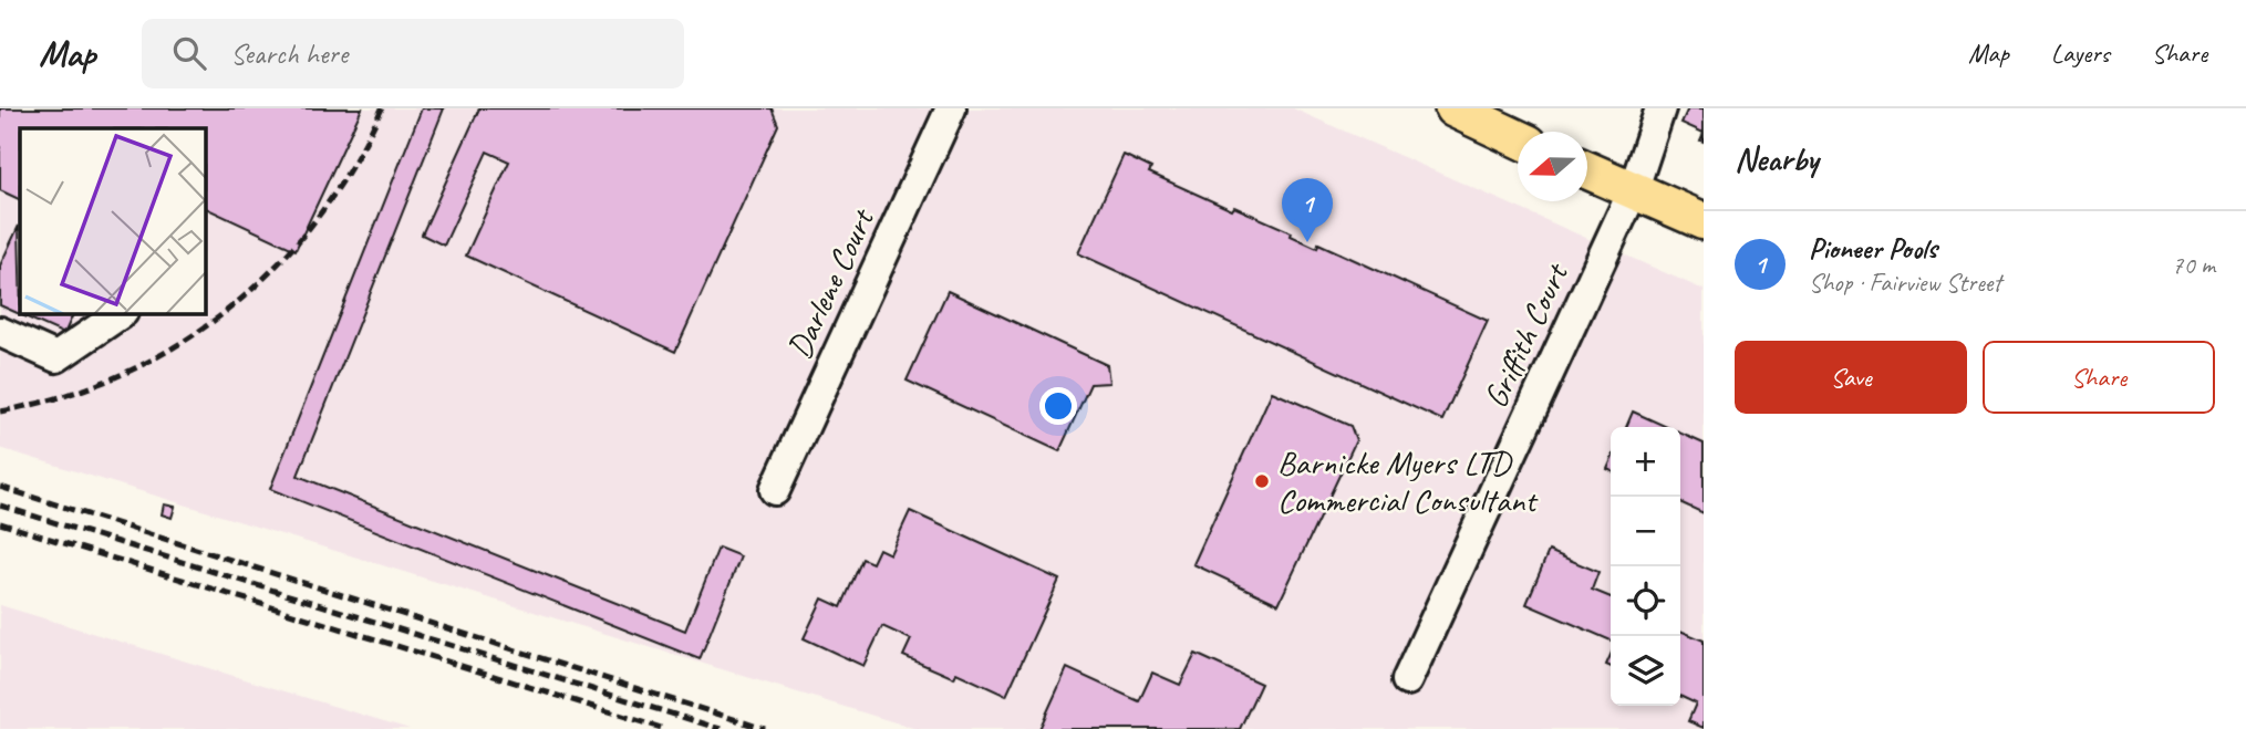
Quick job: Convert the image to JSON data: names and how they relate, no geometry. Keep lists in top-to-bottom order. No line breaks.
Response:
{"streets":{"street":["Darlene Court","Griffith Court"]},"places":["Barnicke Myers LTD Commercial Consultant"],"north":"left","page":{"header":"Map","search":"Search here","nav":["Map","Layers","Share"],"heading":"Nearby","pins":"1","list":[{"mark":"1","name":"Pioneer Pools","note":"Shop · Fairview Street","value":"70 m"}],"buttons":["Save","Share"],"map_buttons":["+","−"]}}
